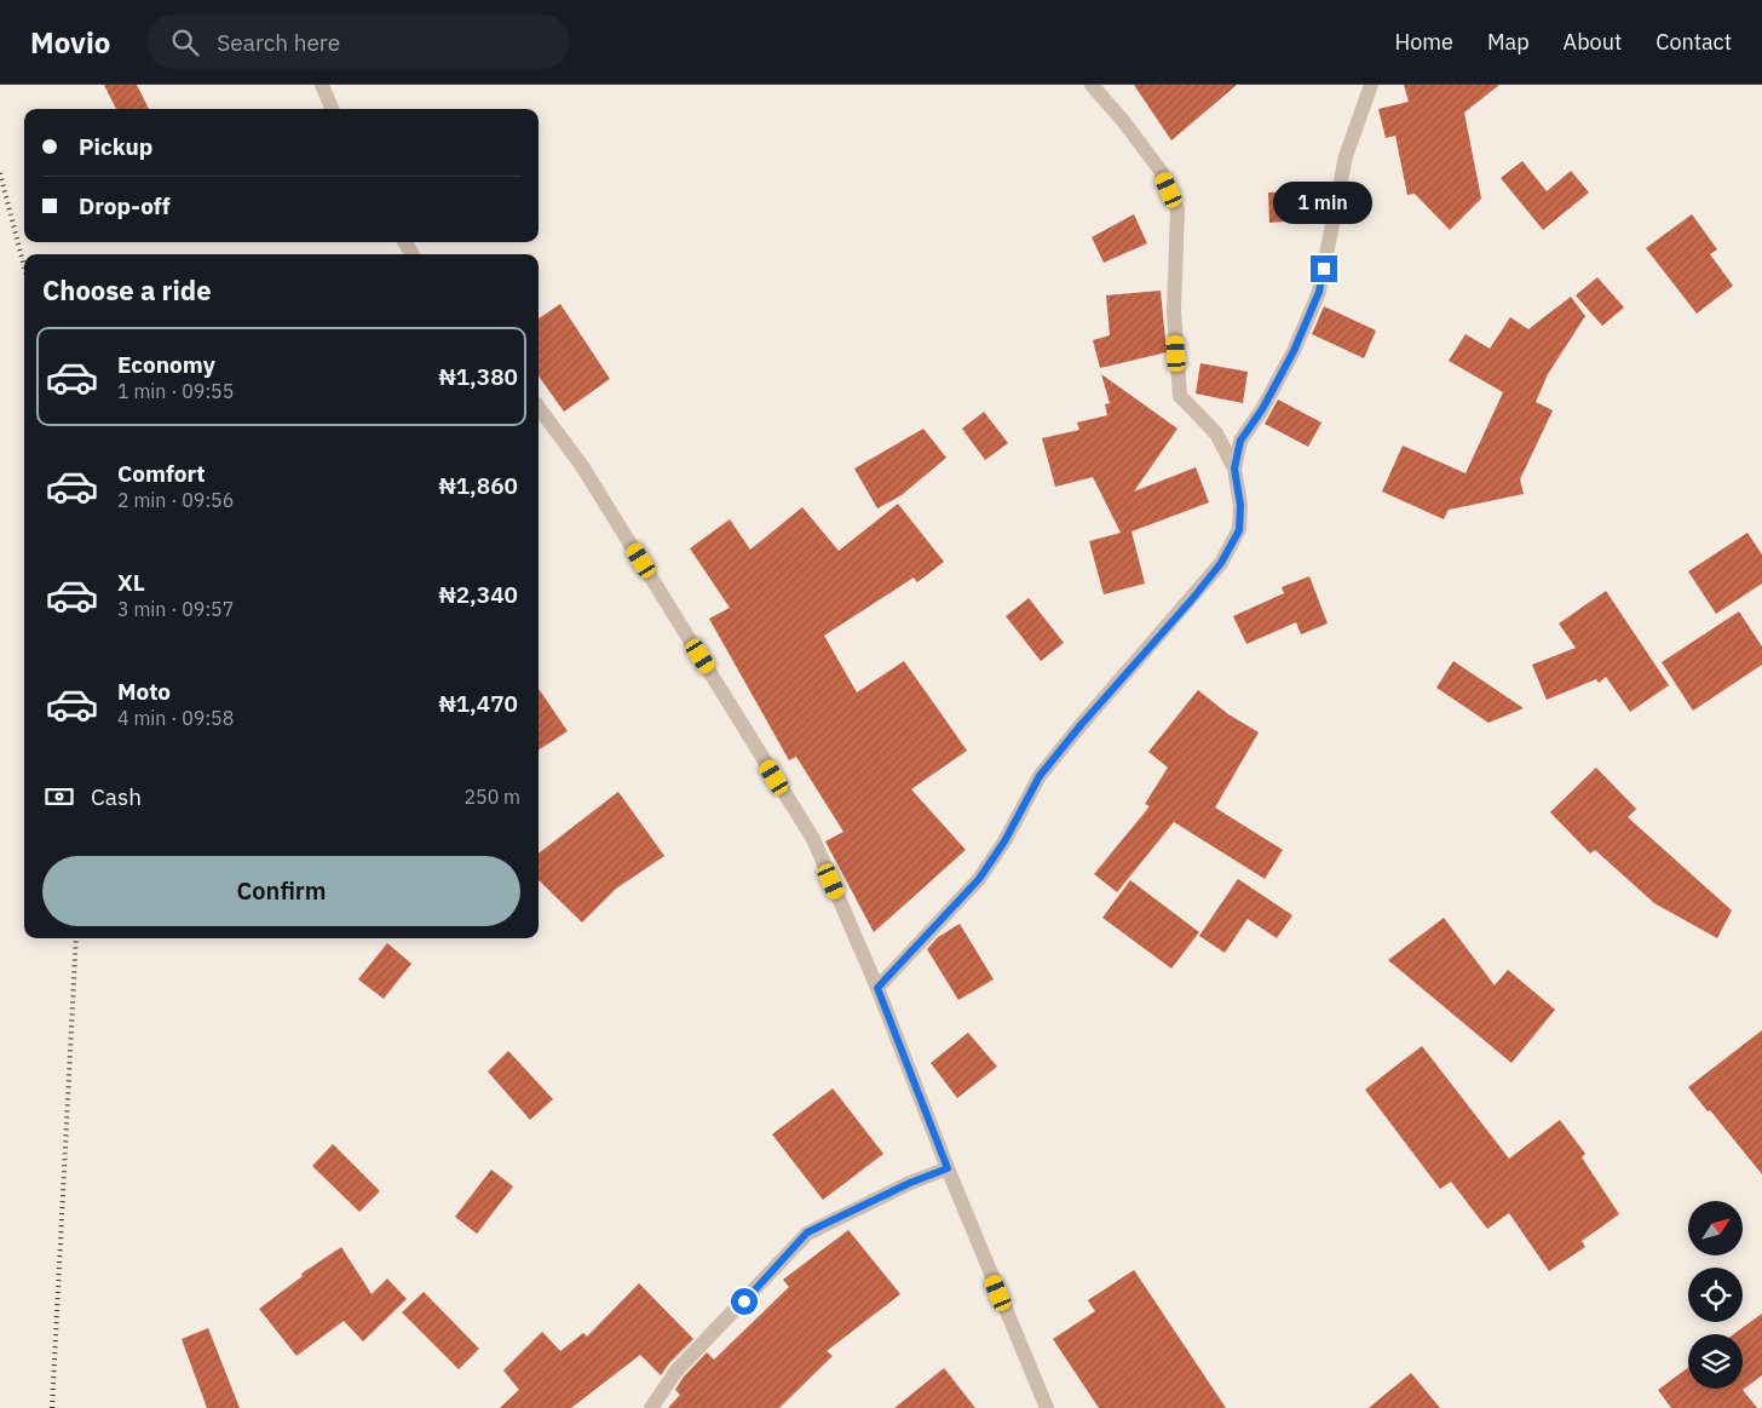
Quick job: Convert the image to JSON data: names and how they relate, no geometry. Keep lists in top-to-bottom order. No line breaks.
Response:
{"north":"top right","page":{"header":"Movio","search":"Search here","nav":["Home","Map","About","Contact"],"banner":["Pickup","Drop-off"],"bubble":"1 min","heading":"Choose a ride","list":[{"name":"Economy","note":"1 min · 09:55","value":"₦1,380"},{"name":"Comfort","note":"2 min · 09:56","value":"₦1,860"},{"name":"XL","note":"3 min · 09:57","value":"₦2,340"},{"name":"Moto","note":"4 min · 09:58","value":"₦1,470"}],"pay":["Cash","250 m"],"buttons":"Confirm"}}
